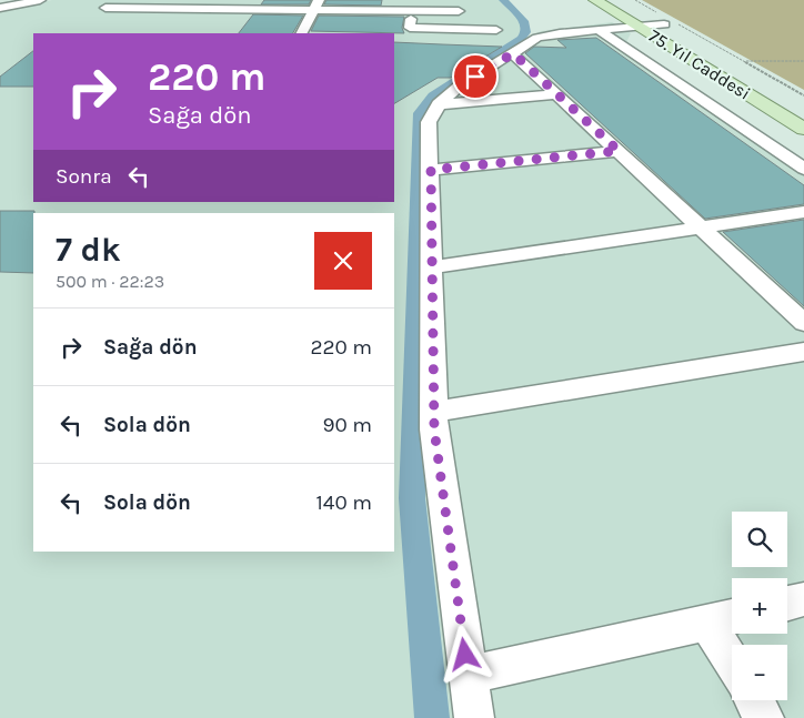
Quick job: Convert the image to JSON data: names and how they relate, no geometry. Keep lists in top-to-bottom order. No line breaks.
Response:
{"streets":{"main road":["75. Yıl Caddesi"]},"page":{"turn":["220 m","Sağa dön"],"then":"Sonra","heading":["7 dk","500 m · 22:23"],"list":[{"name":"Sağa dön","value":"220 m"},{"name":"Sola dön","value":"90 m"},{"name":"Sola dön","value":"140 m"}],"map_buttons":["+","−"]}}
